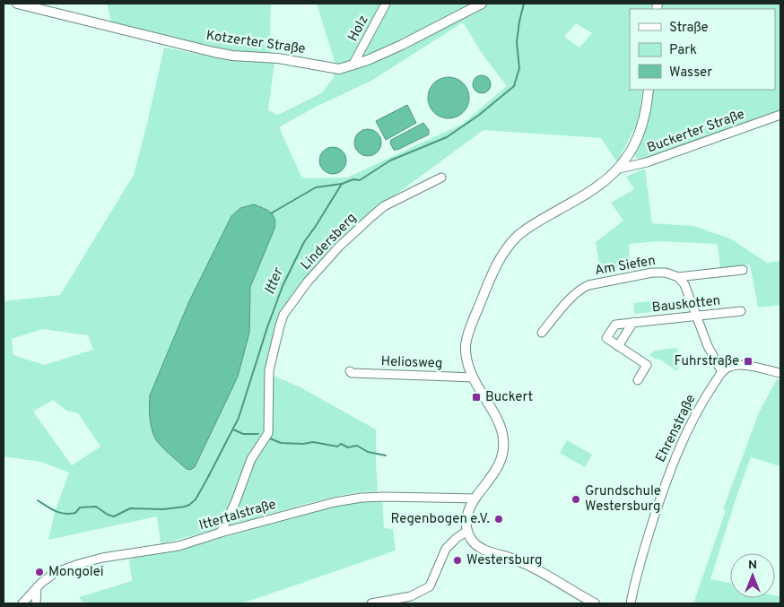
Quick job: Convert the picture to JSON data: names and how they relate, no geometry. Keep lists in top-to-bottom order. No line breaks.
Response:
{"streets":{"street":["Holz","Kotzerter Straße","Buckerter Straße","Lindersberg","Am Siefen","Bauskotten","Heliosweg","Ehrenstraße","Ittertalstraße"]},"crossings":[["Holz","Kotzerter Straße"],["Lindersberg","Ittertalstraße"]],"water":["Itter"],"places":{"transit":["Fuhrstraße","Buckert"],"other":["Grundschule Westersburg","Regenbogen e.V.","Westersburg","Mongolei"]},"legend":["Straße","Park","Wasser"],"north":"top"}
